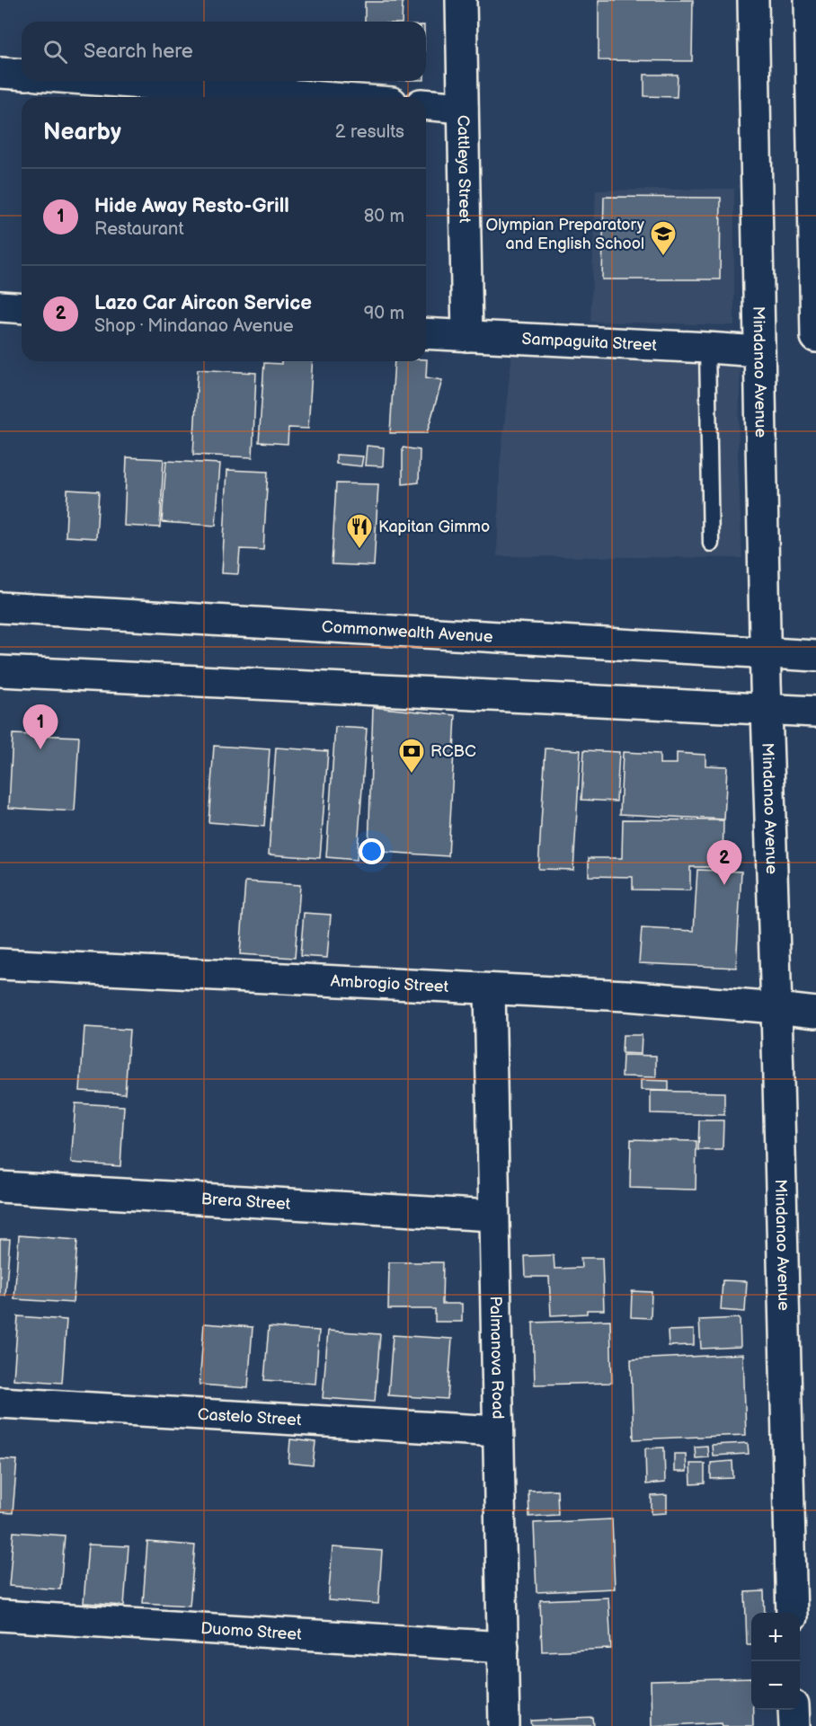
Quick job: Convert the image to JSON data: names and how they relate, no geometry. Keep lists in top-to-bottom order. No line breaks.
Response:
{"streets":{"street":["Cattleya Street","Sampaguita Street","Mindanao Avenue","Commonwealth Avenue","Ambrogio Street","Brera Street","Palmanova Road","Castelo Street","Duomo Street"]},"crossings":[["Cattleya Street","Sampaguita Street"],["Sampaguita Street","Mindanao Avenue"],["Mindanao Avenue","Commonwealth Avenue"],["Mindanao Avenue","Ambrogio Street"],["Ambrogio Street","Palmanova Road"],["Brera Street","Palmanova Road"],["Palmanova Road","Castelo Street"],["Palmanova Road","Duomo Street"]],"places":{"school or university":["Olympian Preparatory and English School"],"restaurant":["Kapitan Gimmo"],"bank":["RCBC"]},"page":{"search":"Search here","heading":["Nearby","2 results"],"list":[{"mark":"1","name":"Hide Away Resto-Grill","note":"Restaurant","value":"80 m"},{"mark":"2","name":"Lazo Car Aircon Service","note":"Shop · Mindanao Avenue","value":"90 m"}],"pins":["1","2"],"map_buttons":["+","−"]}}
